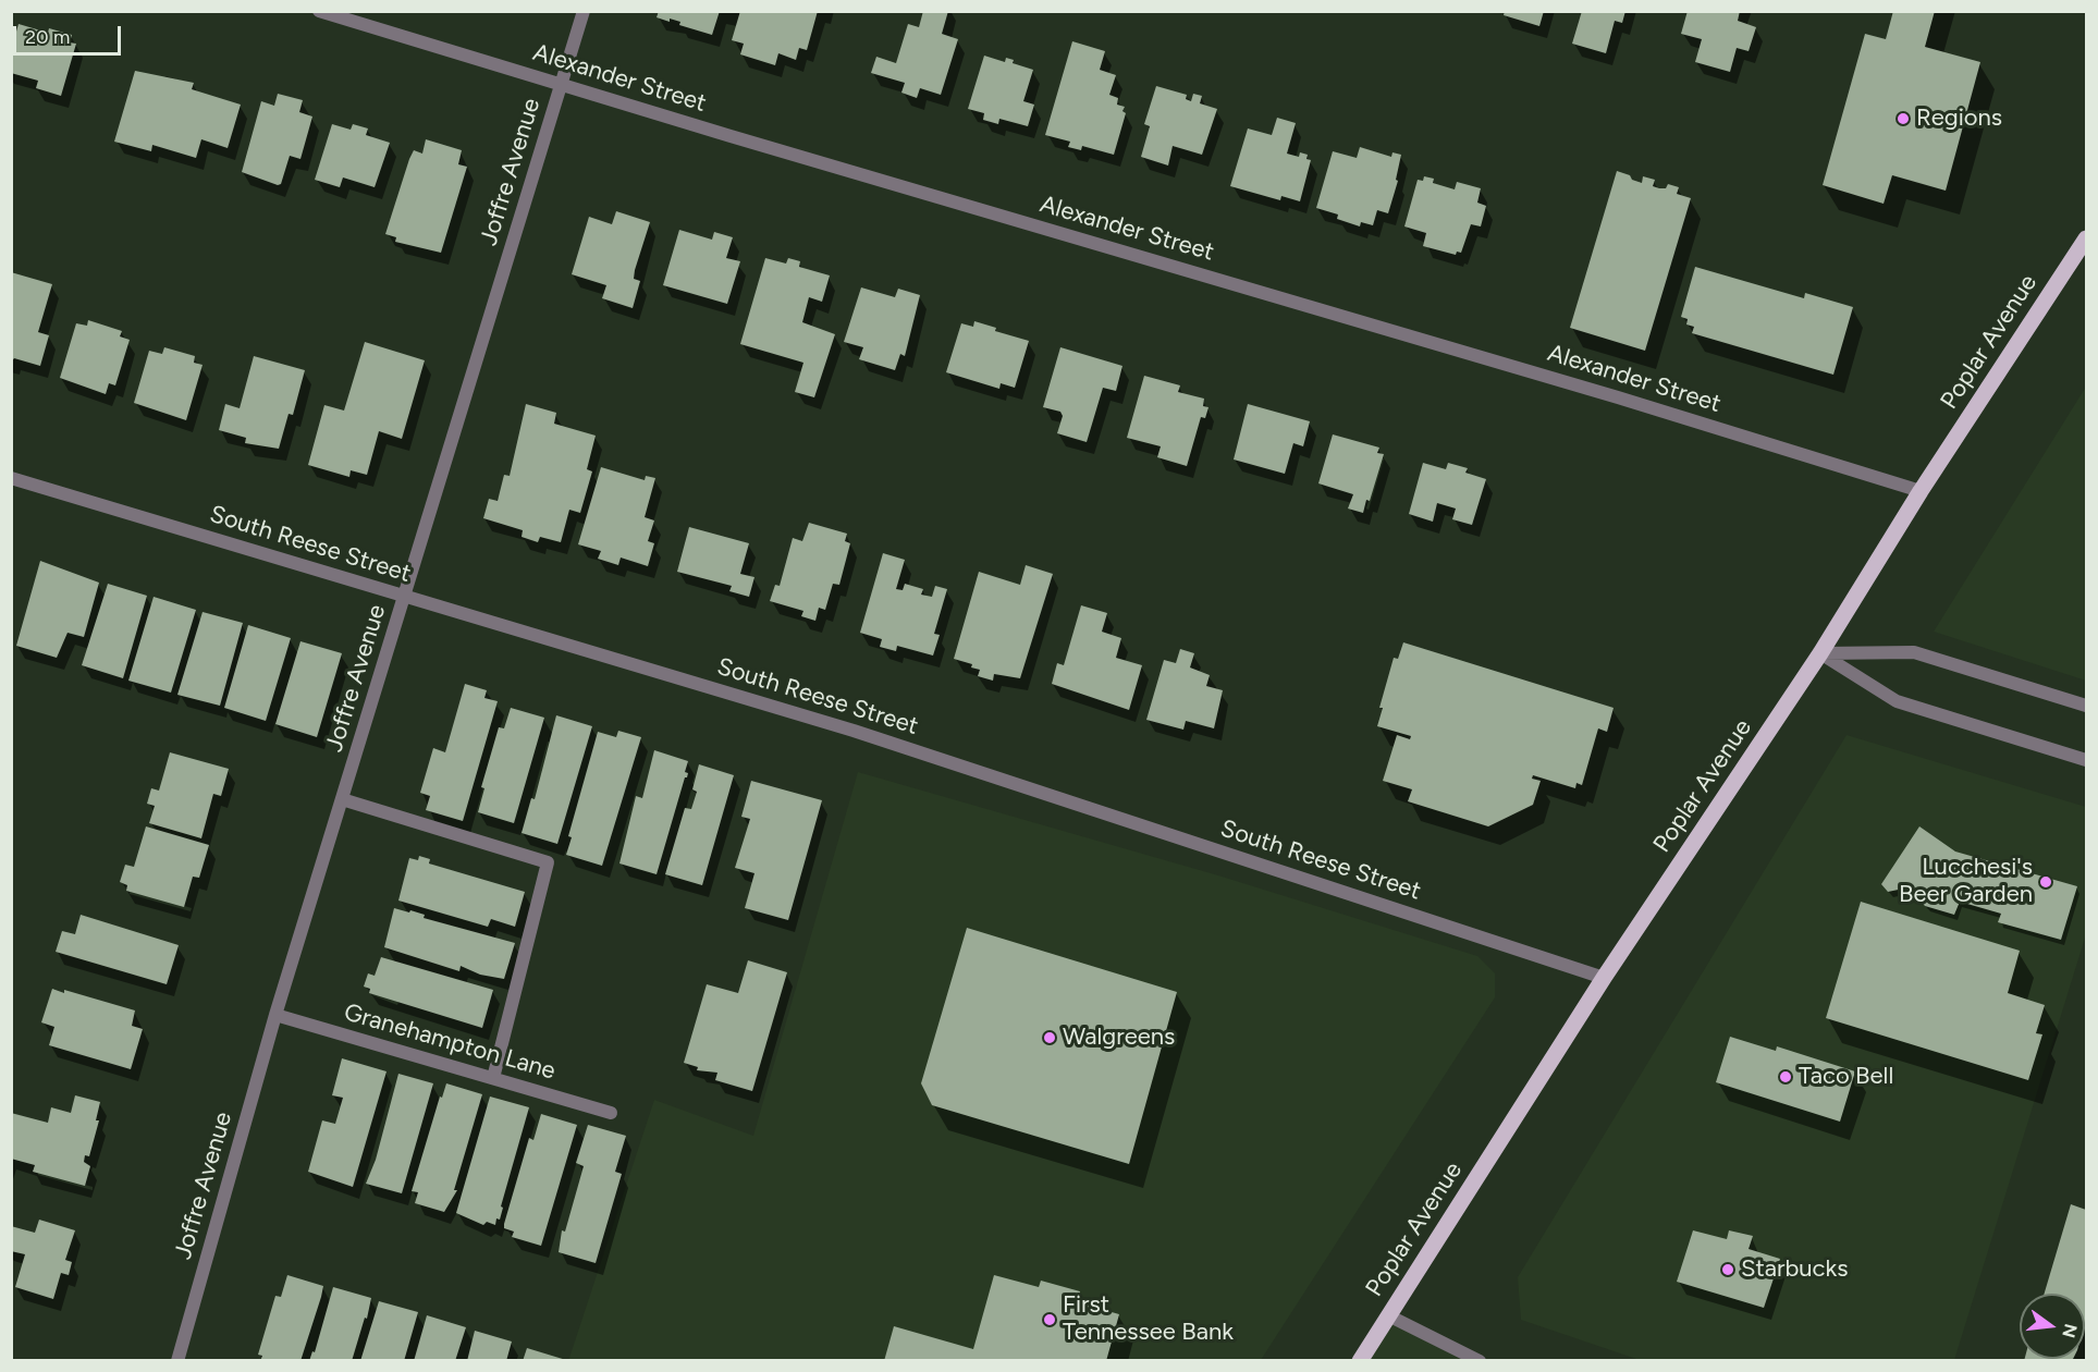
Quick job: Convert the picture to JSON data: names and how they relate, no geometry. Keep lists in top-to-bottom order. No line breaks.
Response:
{"streets":{"main road":["Poplar Avenue"],"street":["Alexander Street","Joffre Avenue","South Reese Street","Granehampton Lane"]},"crossings":[["Alexander Street","Joffre Avenue"],["Alexander Street","Poplar Avenue"],["Joffre Avenue","South Reese Street"],["Joffre Avenue","Granehampton Lane"],["Poplar Avenue","South Reese Street"]],"places":["Regions","Lucchesi's Beer Garden","Walgreens","Taco Bell","Starbucks","First Tennessee Bank"],"scale_bar":"20 m","north":"right"}
